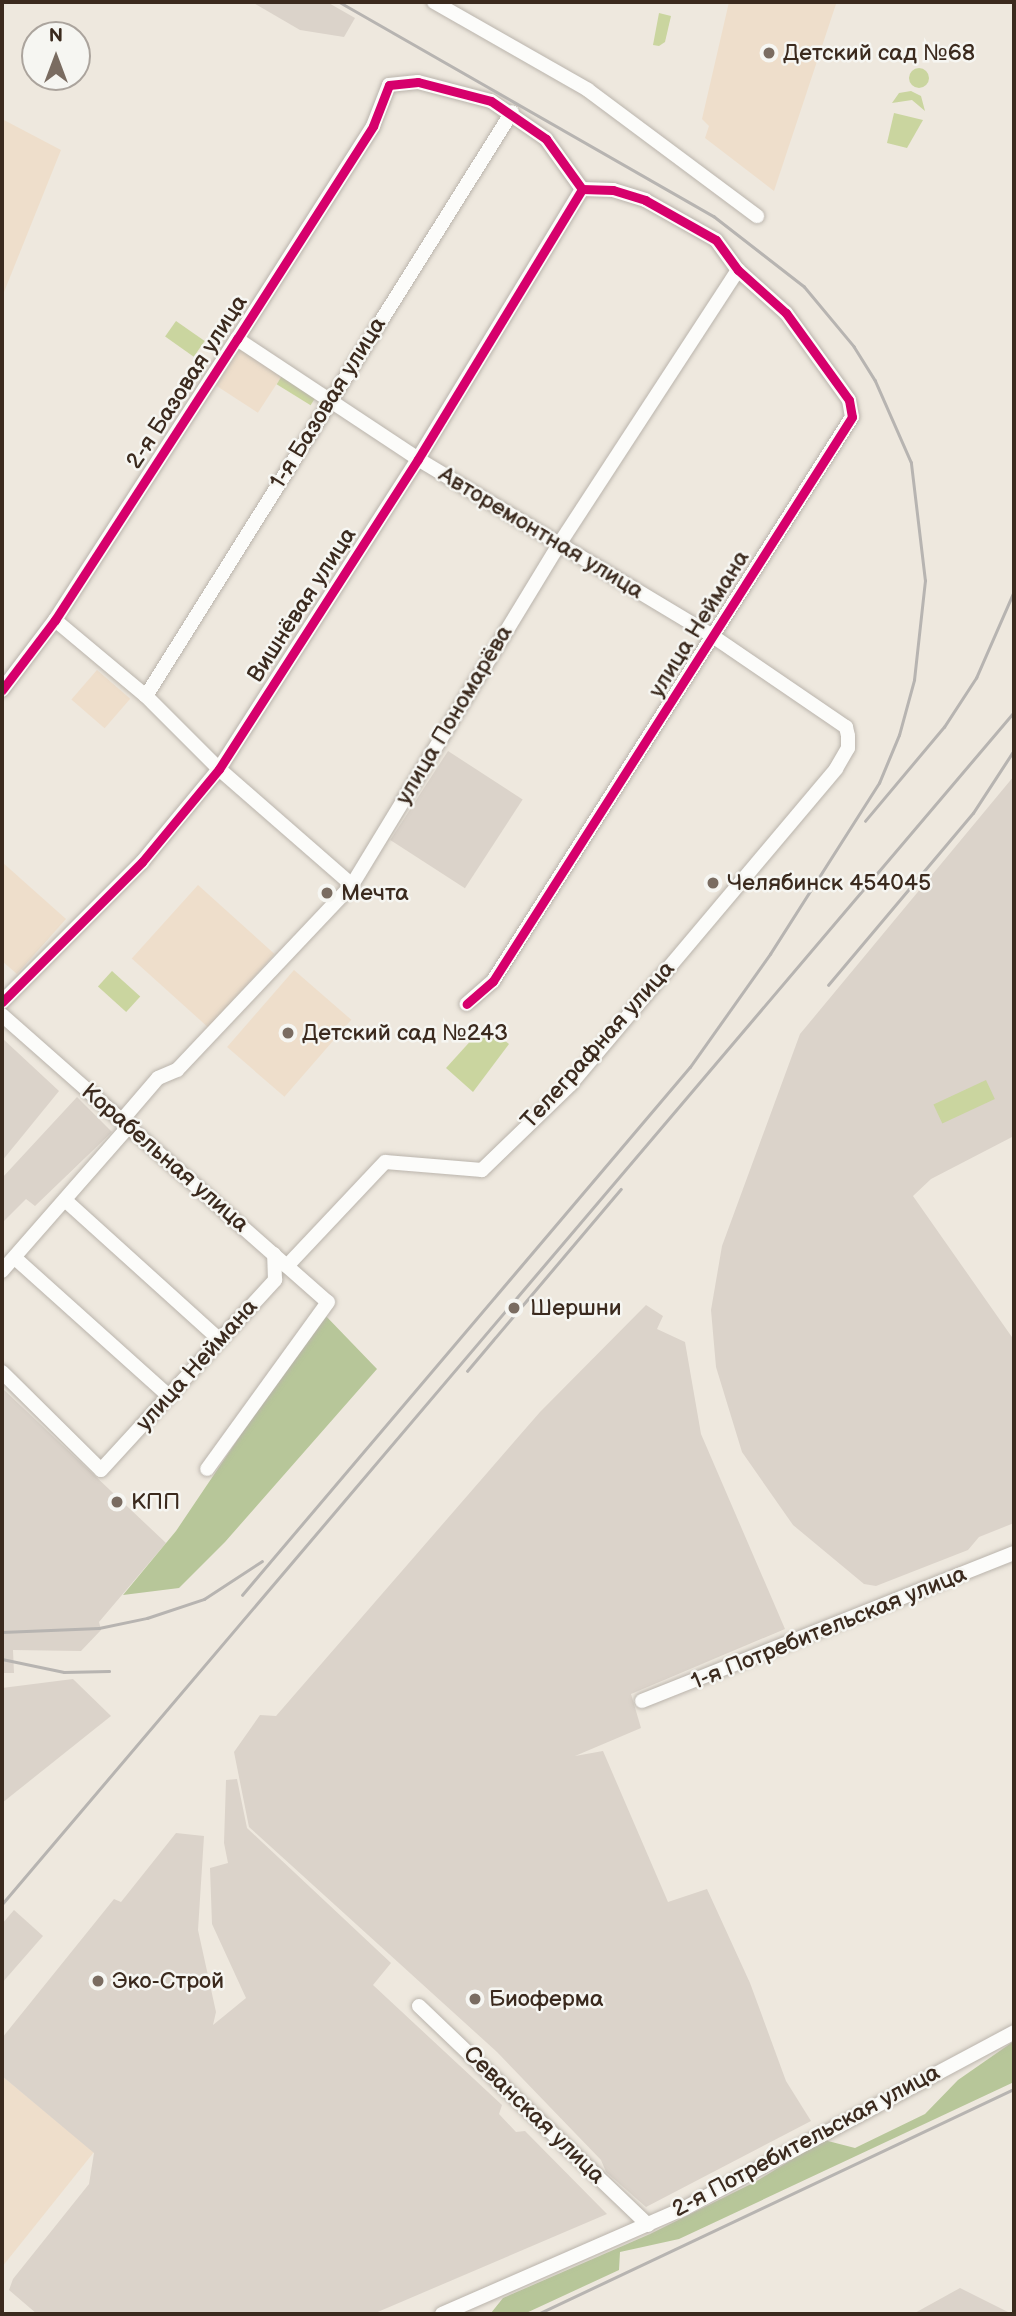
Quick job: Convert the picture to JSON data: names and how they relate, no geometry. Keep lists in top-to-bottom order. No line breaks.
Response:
{"streets":{"street":["2-я Базовая улица","1-я Базовая улица","Авторемонтная улица","Вишнёвая улица","улица Неймана","улица Пономарёва","Телеграфная улица","Корабельная улица","1-я Потребительская улица","Севанская улица","2-я Потребительская улица"]},"crossings":[["2-я Базовая улица","1-я Базовая улица"],["2-я Базовая улица","Авторемонтная улица"],["1-я Базовая улица","Авторемонтная улица"],["Авторемонтная улица","Вишнёвая улица"],["Авторемонтная улица","улица Неймана"],["Авторемонтная улица","улица Пономарёва"],["Авторемонтная улица","Телеграфная улица"],["улица Неймана","улица Пономарёва"],["улица Неймана","Корабельная улица"],["улица Пономарёва","Корабельная улица"],["Телеграфная улица","Корабельная улица"],["Севанская улица","2-я Потребительская улица"]],"places":["Детский сад №68","Челябинск 454045","Мечта","Детский сад №243","Шершни","КПП","Эко-Строй","Биоферма"],"north":"top"}
